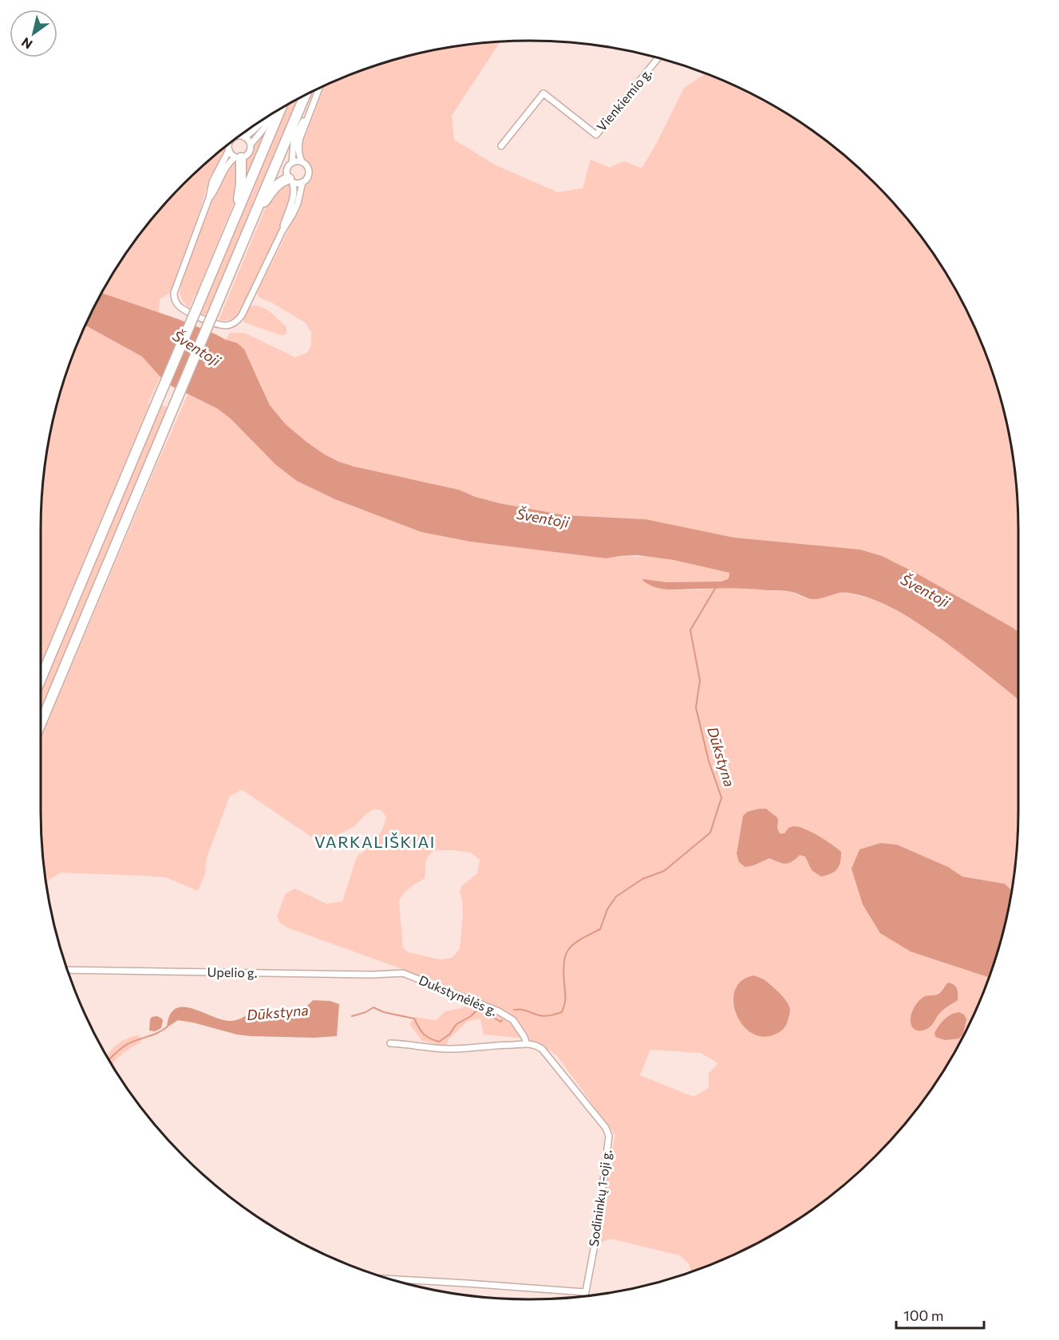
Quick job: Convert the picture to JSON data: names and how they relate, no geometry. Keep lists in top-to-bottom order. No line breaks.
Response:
{"streets":{"street":["Vienkiemio g.","Upelio g.","Dukstynėlės g.","Sodininkų 1-oji g."]},"crossings":[["Upelio g.","Dukstynėlės g."],["Dukstynėlės g.","Sodininkų 1-oji g."]],"districts":["VARKALIŠKIAI"],"water":["Šventoji","Dūkstyna"],"scale_bar":"100 m","north":"bottom left"}
